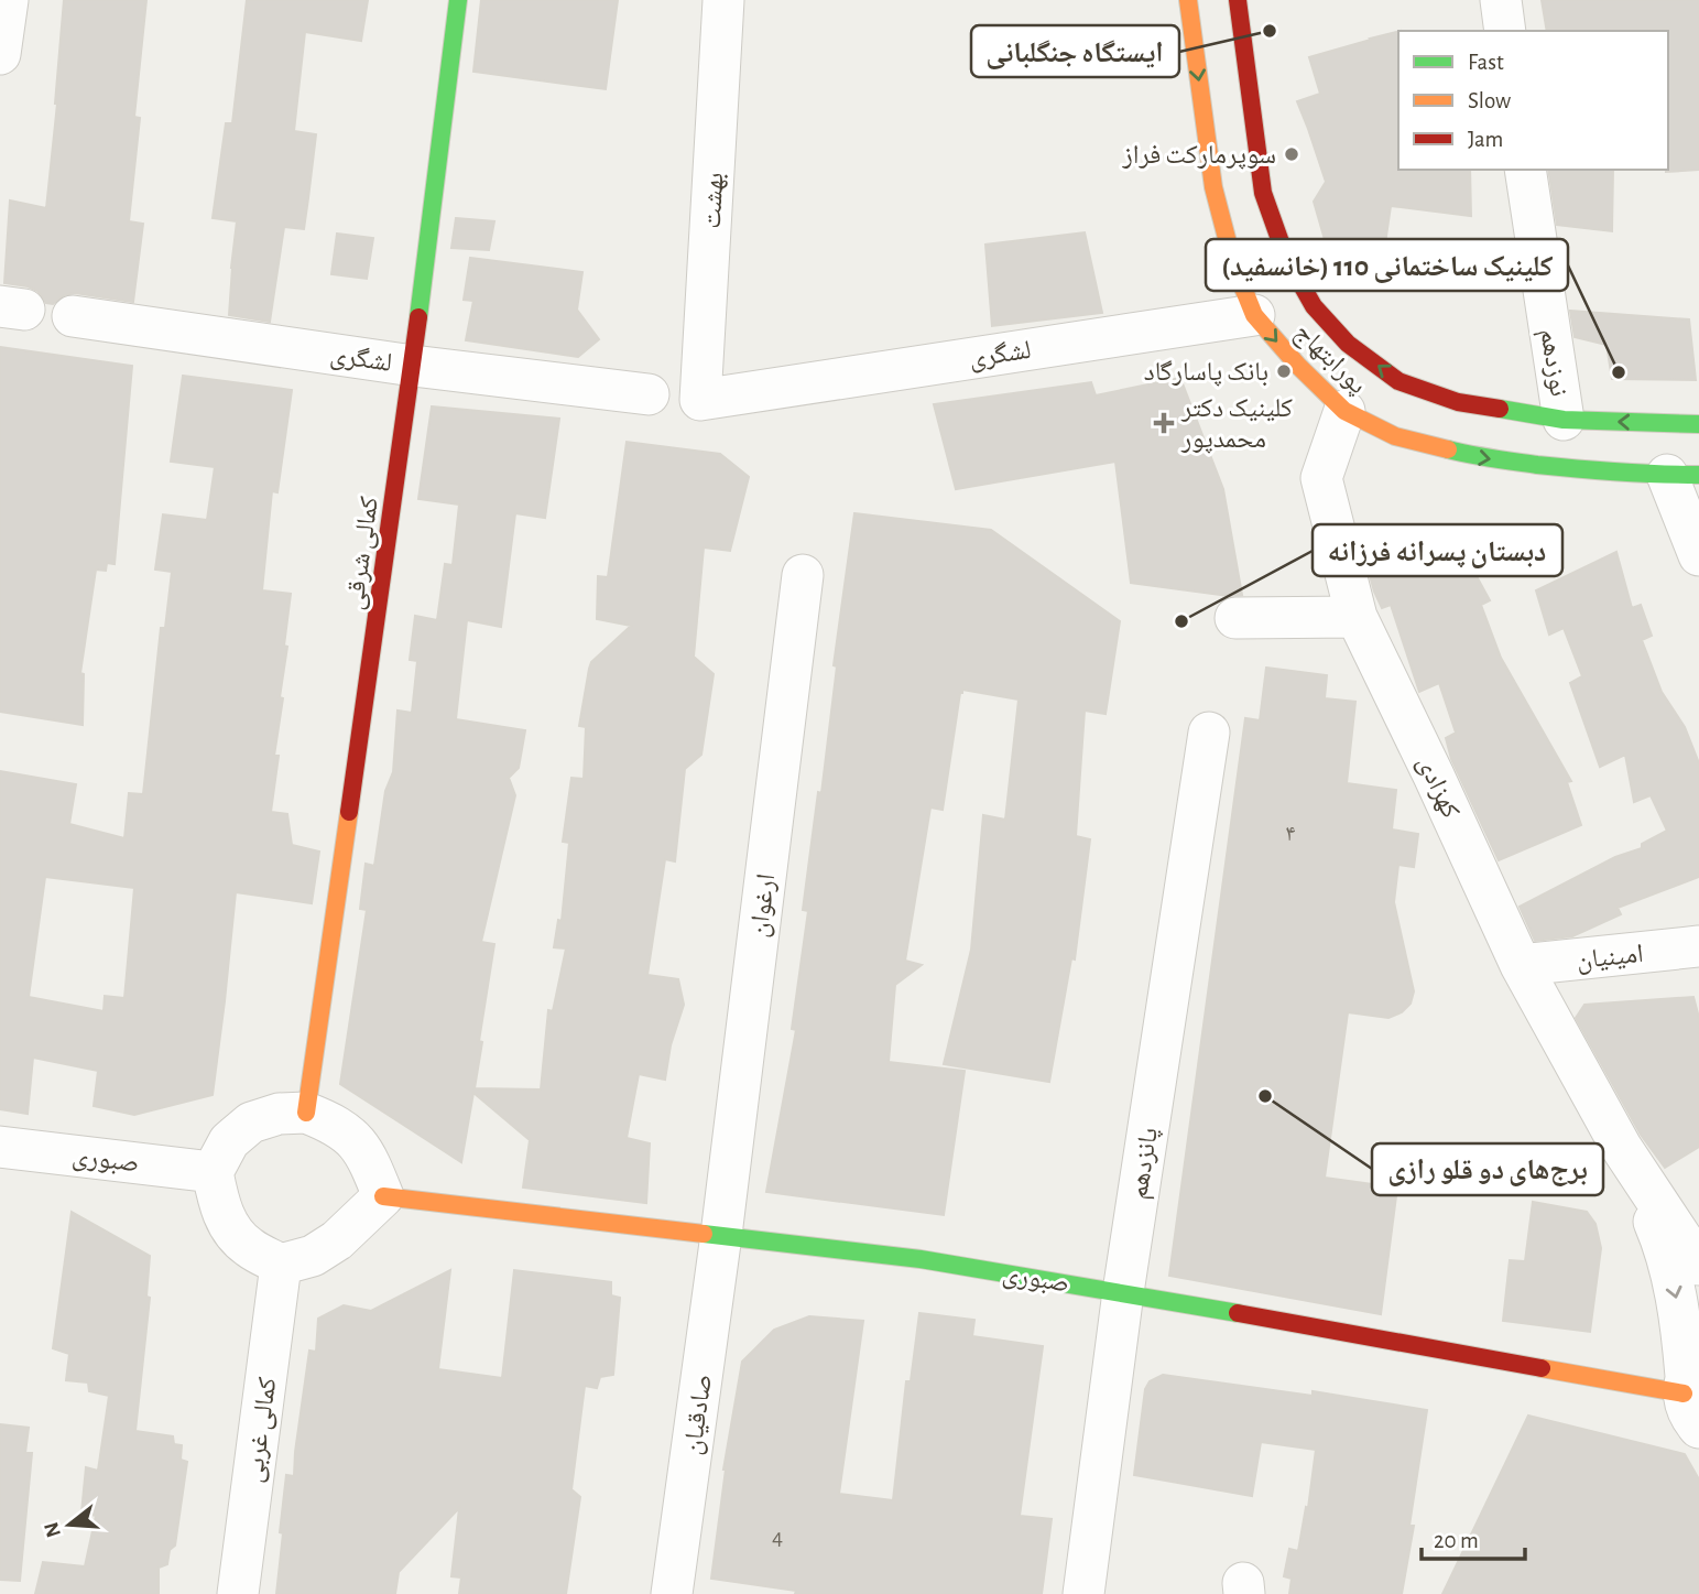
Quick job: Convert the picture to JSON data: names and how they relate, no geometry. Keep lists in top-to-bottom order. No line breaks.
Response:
{"streets":{"street":["بهشت","لشگری","پورابتهاج","نوزدهم","کمالی شرقی","کهزادی","ارغوان","امینیان","صبوری","پانزدهم","صادقیان","کمالی غربی"]},"crossings":[["بهشت","لشگری"],["لشگری","پورابتهاج"],["لشگری","کمالی شرقی"],["پورابتهاج","نوزدهم"],["پورابتهاج","کهزادی"],["کمالی شرقی","صبوری"],["کمالی شرقی","کمالی غربی"],["کهزادی","امینیان"],["کهزادی","صبوری"],["ارغوان","صبوری"],["ارغوان","صادقیان"],["صبوری","پانزدهم"],["صبوری","صادقیان"],["صبوری","کمالی غربی"]],"places":{"other":["ایستگاه جنگلبانی","سوپرمارکت فراز","بانک پاسارگاد","کلینیک ساختمانی 110 (خانسفید)","دبستان پسرانه فرزانه","برج‌های دو قلو رازی"],"health":["کلینیک دکتر محمدپور"]},"house_numbers":["۴","4"],"legend":["Fast","Slow","Jam"],"scale_bar":"20 m","north":"left"}
